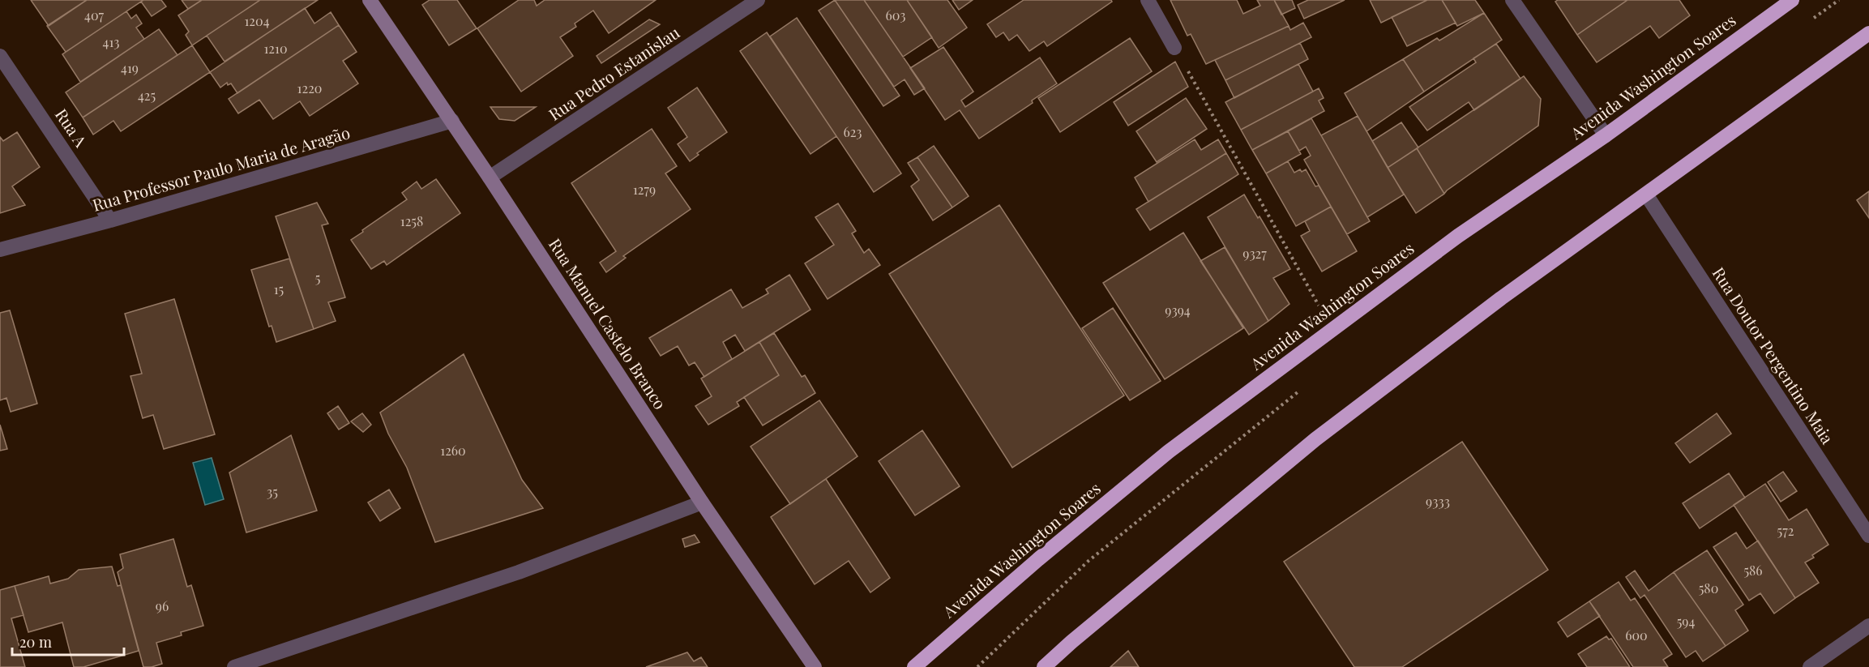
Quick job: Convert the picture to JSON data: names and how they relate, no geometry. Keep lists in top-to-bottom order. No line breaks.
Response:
{"streets":{"highway":["Avenida Washington Soares"],"street":["Rua Pedro Estanislau","Rua A","Rua Professor Paulo Maria de Aragão","Rua Manuel Castelo Branco","Rua Doutor Pergentino Maia"]},"crossings":[["Rua Pedro Estanislau","Rua Manuel Castelo Branco"],["Rua A","Rua Professor Paulo Maria de Aragão"],["Rua Professor Paulo Maria de Aragão","Rua Manuel Castelo Branco"]],"house_numbers":["407","603","1204","413","1210","419","1220","425","623","1279","1258","9327","5","15","9394","1260","35","9333","572","586","580","96","594","600"],"scale_bar":"20 m"}
